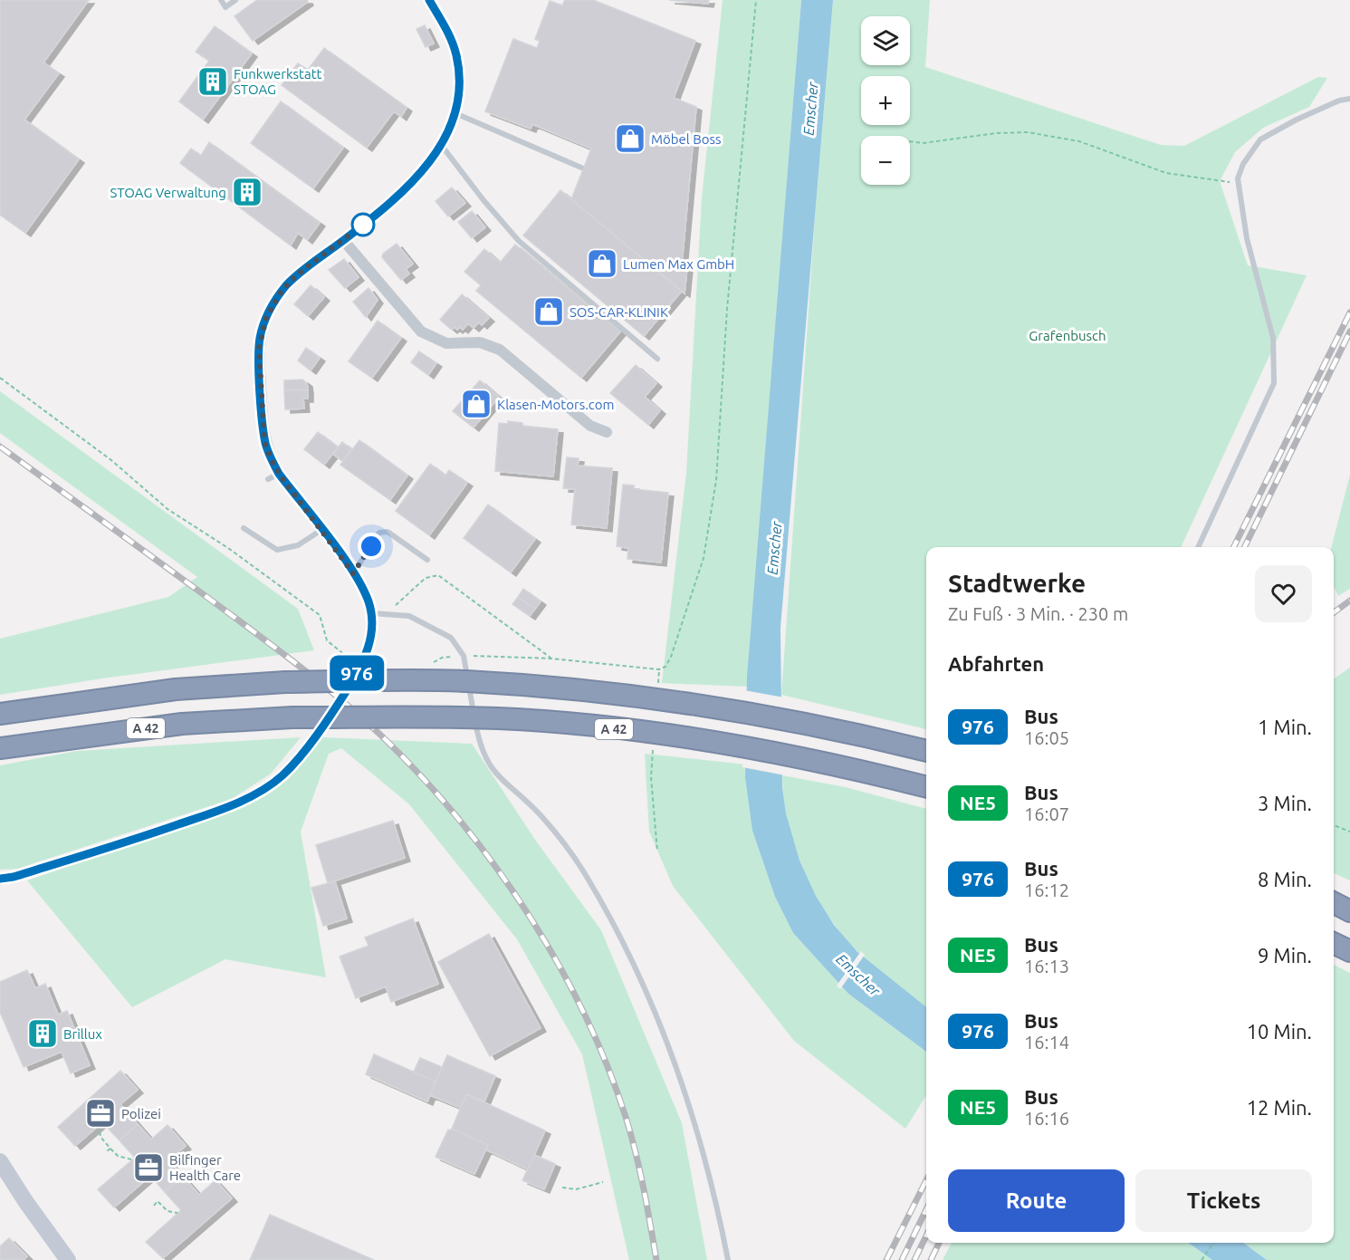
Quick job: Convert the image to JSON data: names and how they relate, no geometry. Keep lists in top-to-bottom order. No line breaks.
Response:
{"streets":{"highway":["A 42"]},"water":["Emscher"],"parks":["Grafenbusch"],"places":{"building":["Funkwerkstatt STOAG","STOAG Verwaltung","Brillux"],"shop":["Möbel Boss","Lumen Max GmbH","SOS-CAR-KLINIK","Klasen-Motors.com"],"office":["Polizei","Bilfinger Health Care"]},"lines":["bus line 976"],"page":{"on_map":"976","map_buttons":["+","−"],"heading":[["Stadtwerke","Zu Fuß · 3 Min. · 230 m"],"Abfahrten"],"list":[{"mark":"976","name":"Bus","note":"16:05","value":"1 Min."},{"mark":"NE5","name":"Bus","note":"16:07","value":"3 Min."},{"mark":"976","name":"Bus","note":"16:12","value":"8 Min."},{"mark":"NE5","name":"Bus","note":"16:13","value":"9 Min."},{"mark":"976","name":"Bus","note":"16:14","value":"10 Min."},{"mark":"NE5","name":"Bus","note":"16:16","value":"12 Min."}],"buttons":["Route","Tickets"]}}
